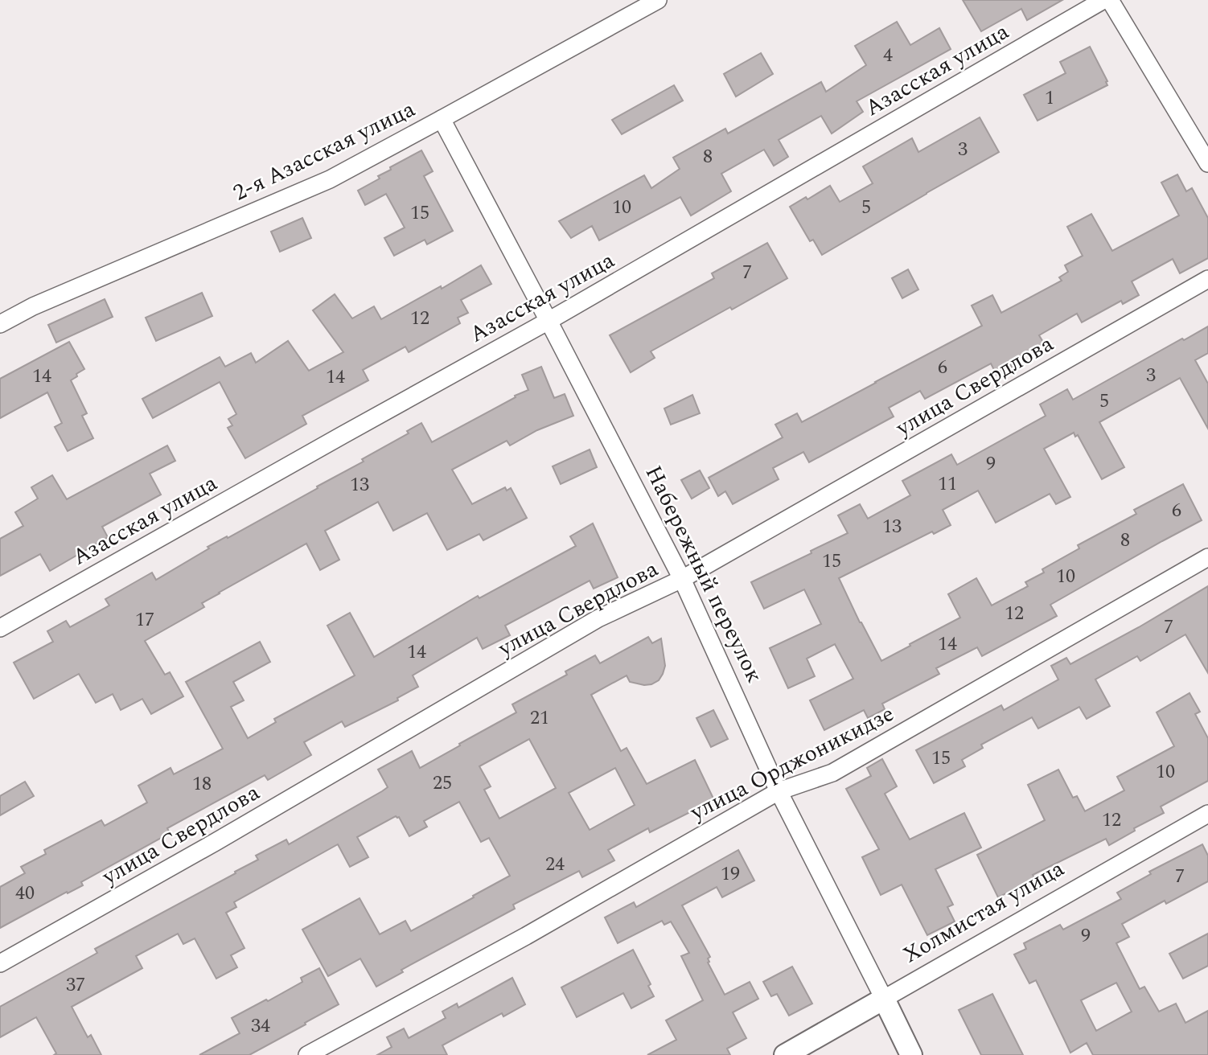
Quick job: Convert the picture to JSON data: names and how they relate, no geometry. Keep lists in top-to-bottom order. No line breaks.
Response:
{"streets":{"street":["Азасская улица","2-я Азасская улица","улица Свердлова","Набережный переулок","улица Орджоникидзе","Холмистая улица"]},"crossings":[["Азасская улица","Набережный переулок"],["2-я Азасская улица","Набережный переулок"],["улица Свердлова","Набережный переулок"],["Набережный переулок","улица Орджоникидзе"],["Набережный переулок","Холмистая улица"]],"house_numbers":["4","1","3","8","10","5","15","7","12","6","3","14","14","5","9","11","13","6","13","8","15","10","12","17","7","14","14","21","15","10","25","18","12","24","19","7","40","9","37","34"]}
